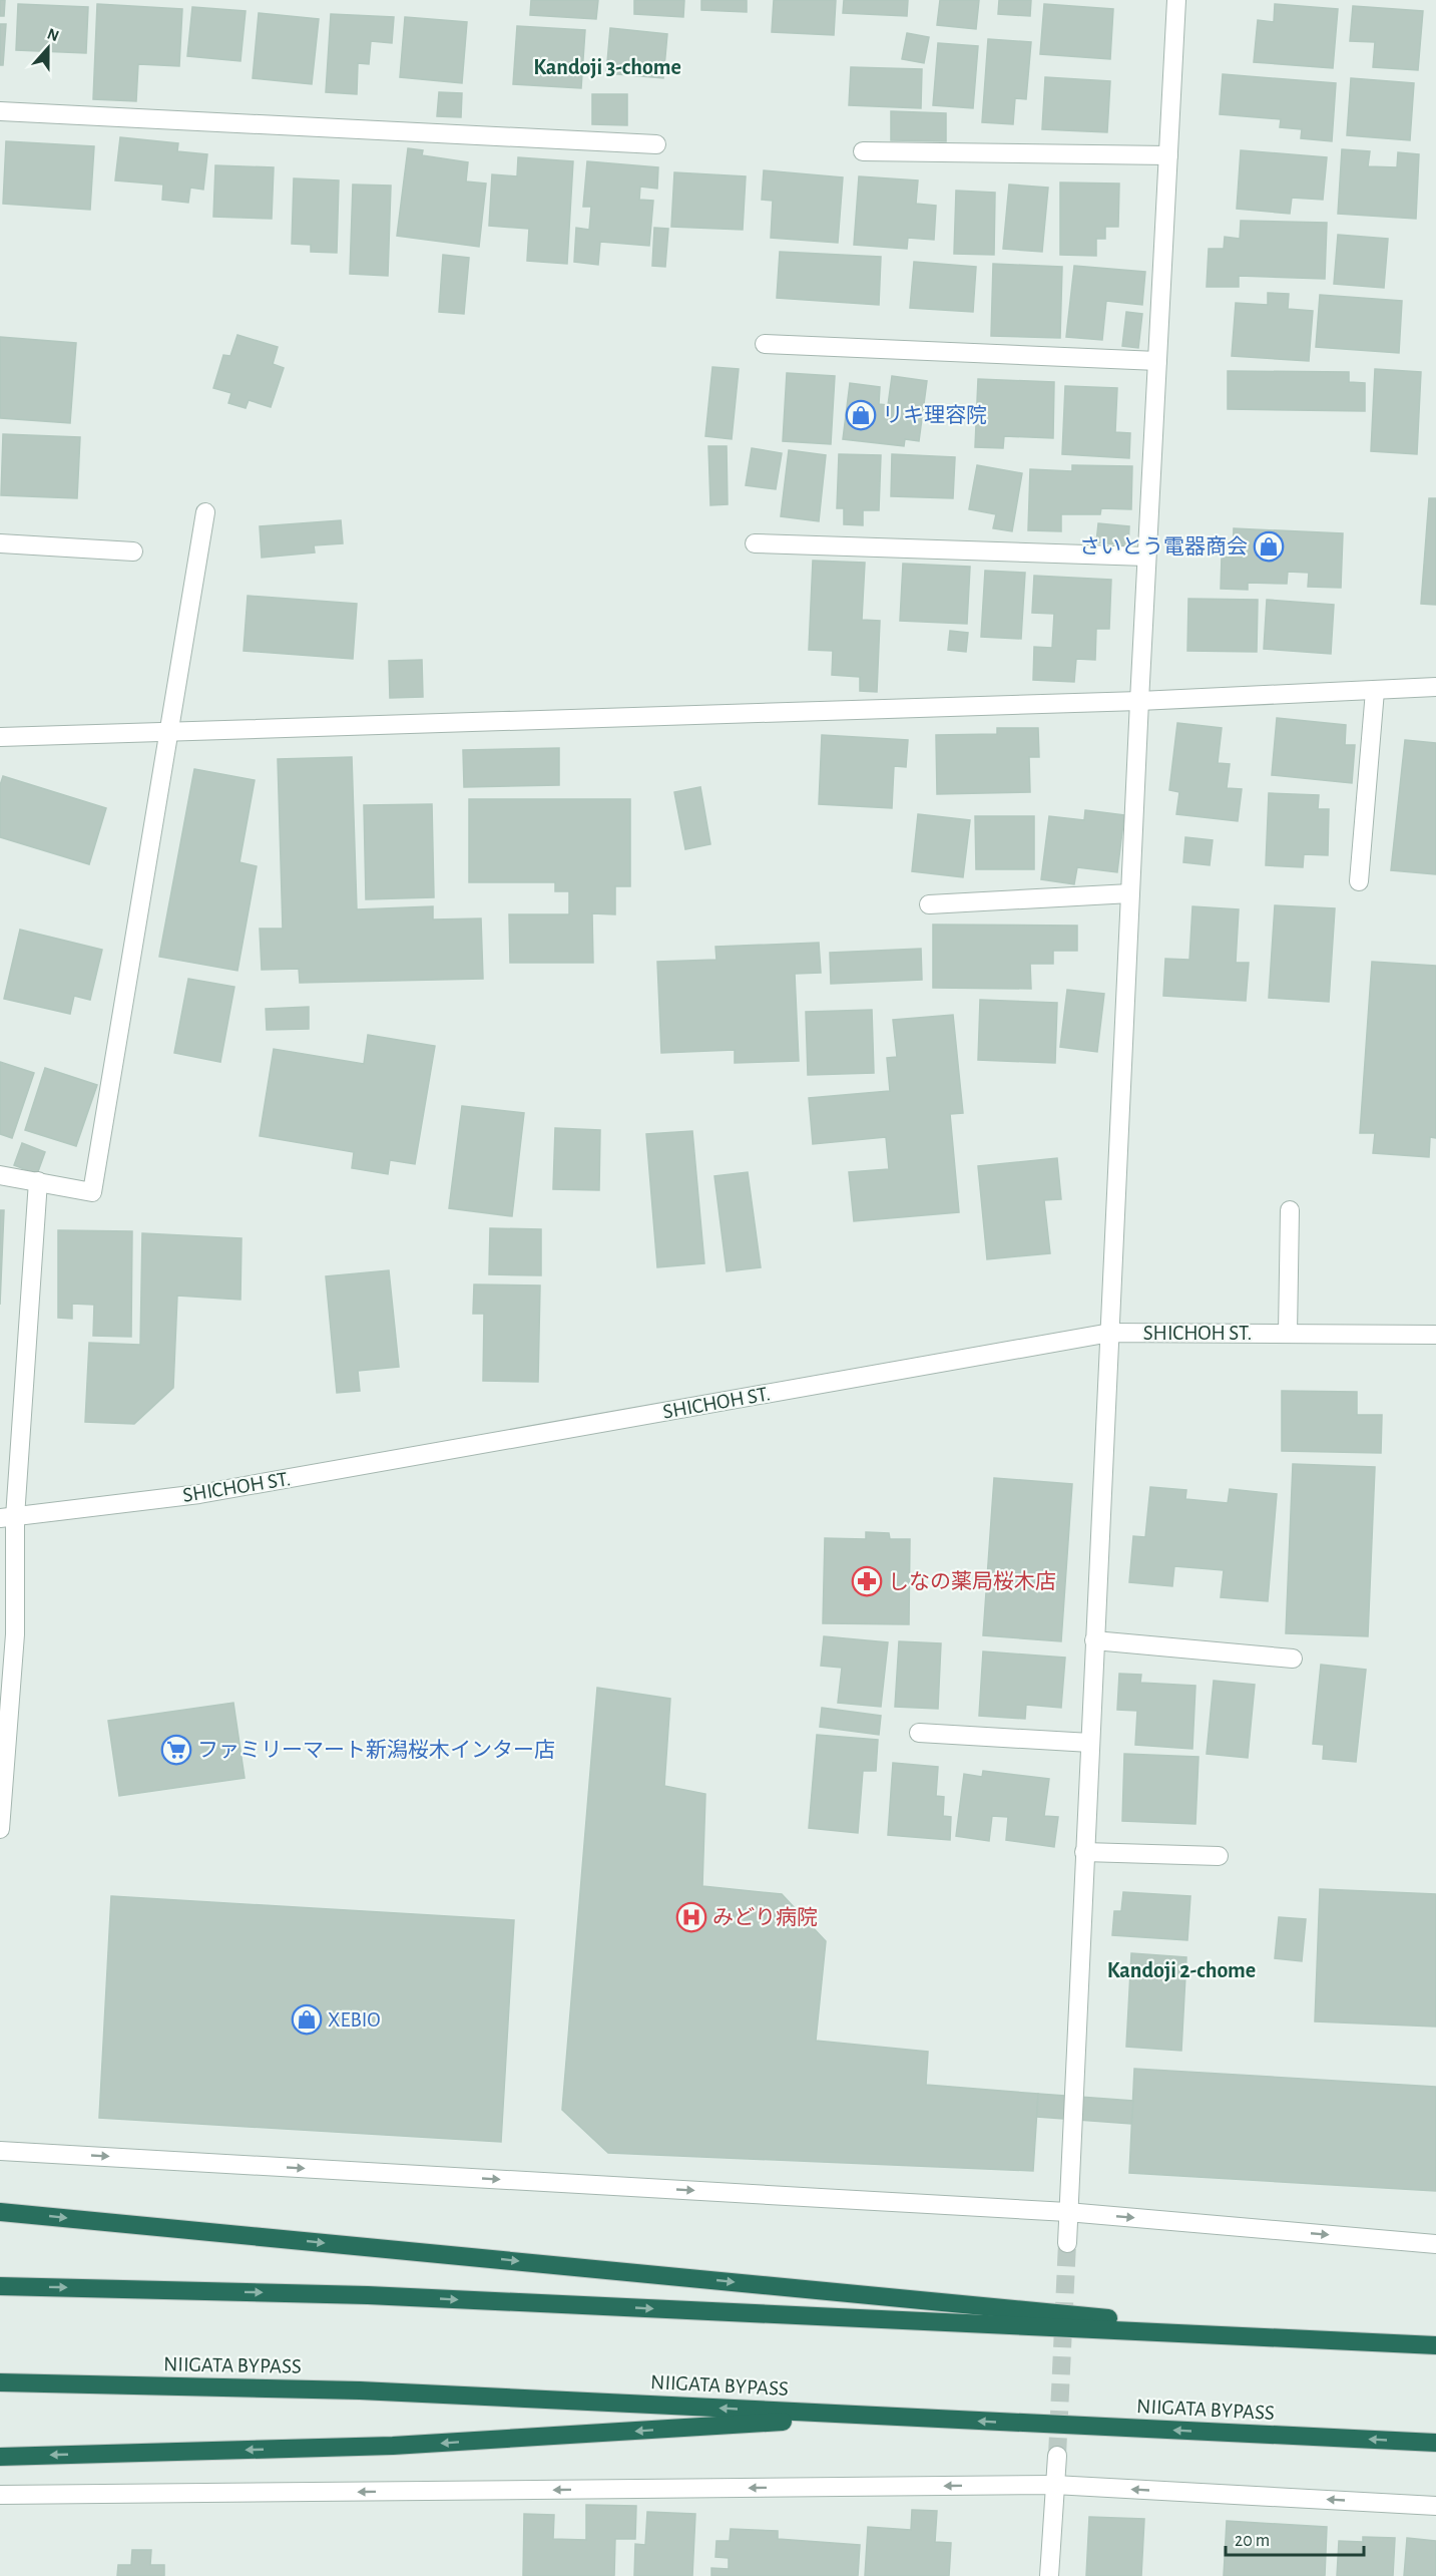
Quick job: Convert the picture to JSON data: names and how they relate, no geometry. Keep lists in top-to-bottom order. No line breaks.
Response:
{"streets":{"highway":["NIIGATA BYPASS"],"street":["SHICHOH ST."]},"districts":["Kandoji 3-chome","Kandoji 2-chome"],"places":{"shop":["リキ理容院","さいとう電器商会","XEBIO"],"pharmacy":["しなの薬局桜木店"],"supermarket":["ファミリーマート新潟桜木インター店"],"hospital":["みどり病院"]},"scale_bar":"20 m","north":"top"}
